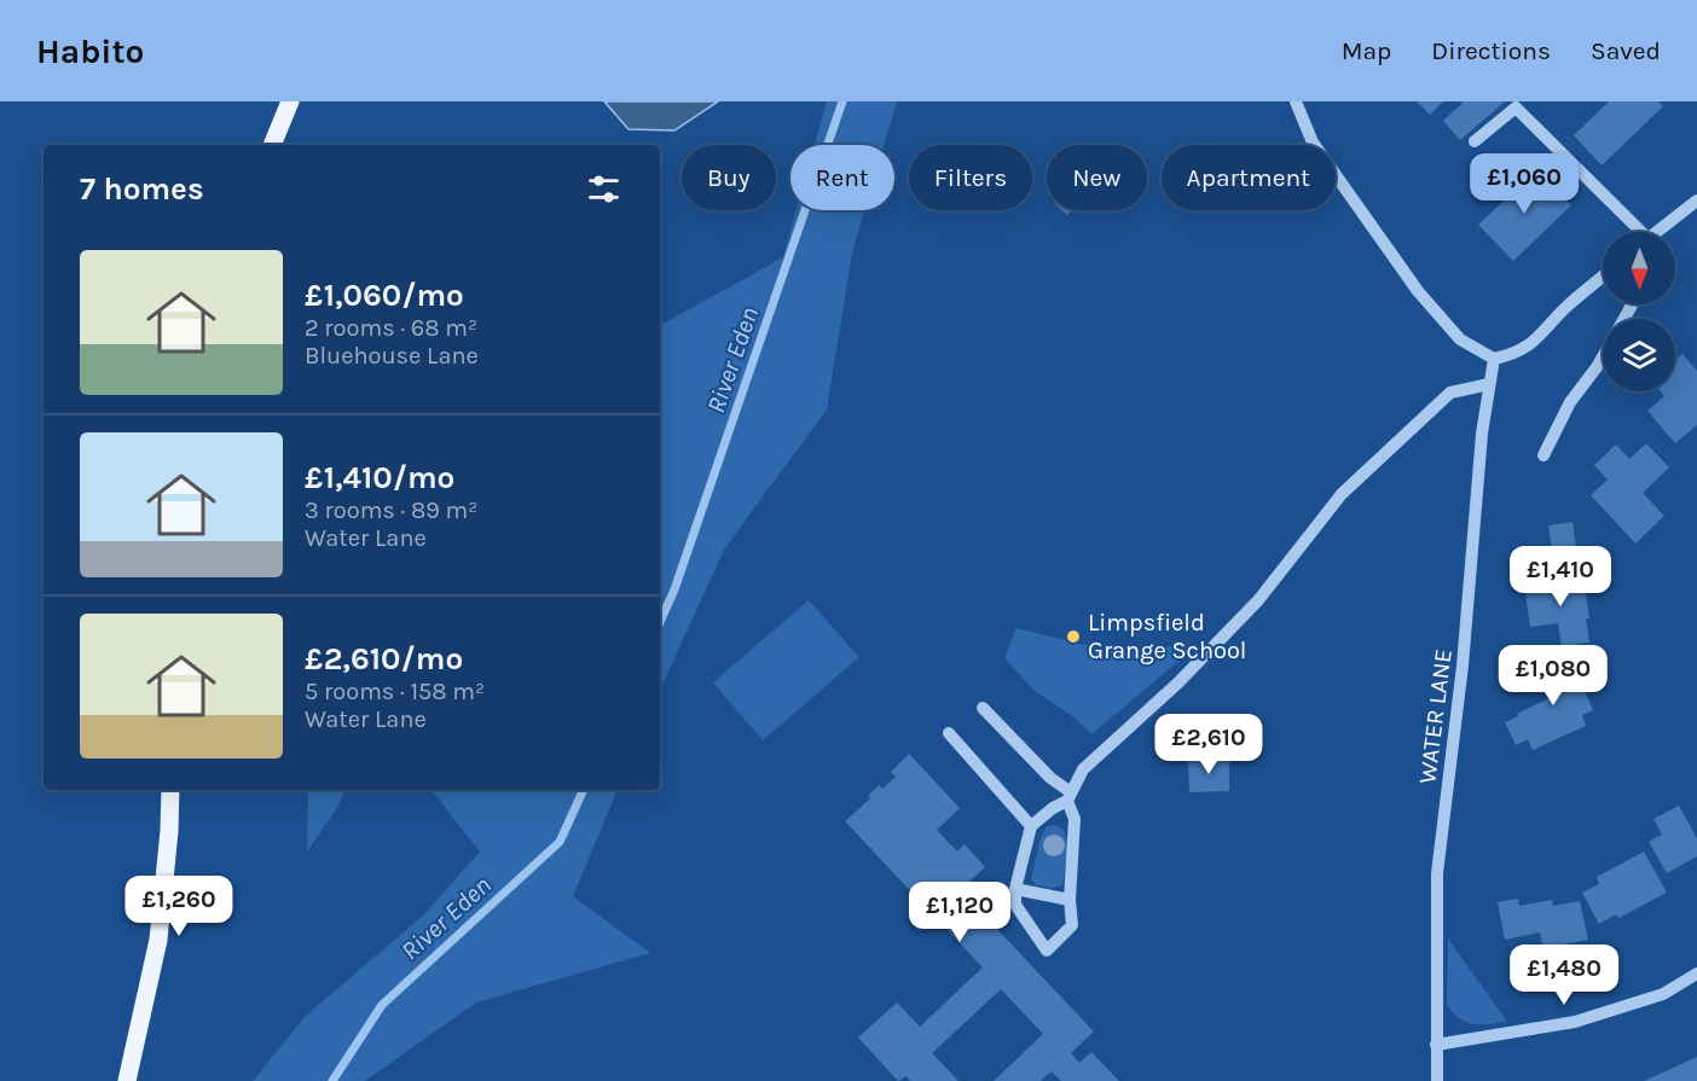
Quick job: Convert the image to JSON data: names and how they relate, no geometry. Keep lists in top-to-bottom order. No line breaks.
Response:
{"streets":{"street":["WATER LANE"]},"water":["River Eden"],"places":["Limpsfield Grange School"],"north":"bottom","page":{"header":"Habito","nav":["Map","Directions","Saved"],"chip":["Buy","Rent","Filters","New","Apartment"],"heading":"7 homes","price":["£1,060","£1,410","£1,080","£2,610","£1,260","£1,120","£1,480"],"list":[{"name":"£1,060/mo","note":"2 rooms · 68 m² · Bluehouse Lane"},{"name":"£1,410/mo","note":"3 rooms · 89 m² · Water Lane"},{"name":"£2,610/mo","note":"5 rooms · 158 m² · Water Lane"}]}}
